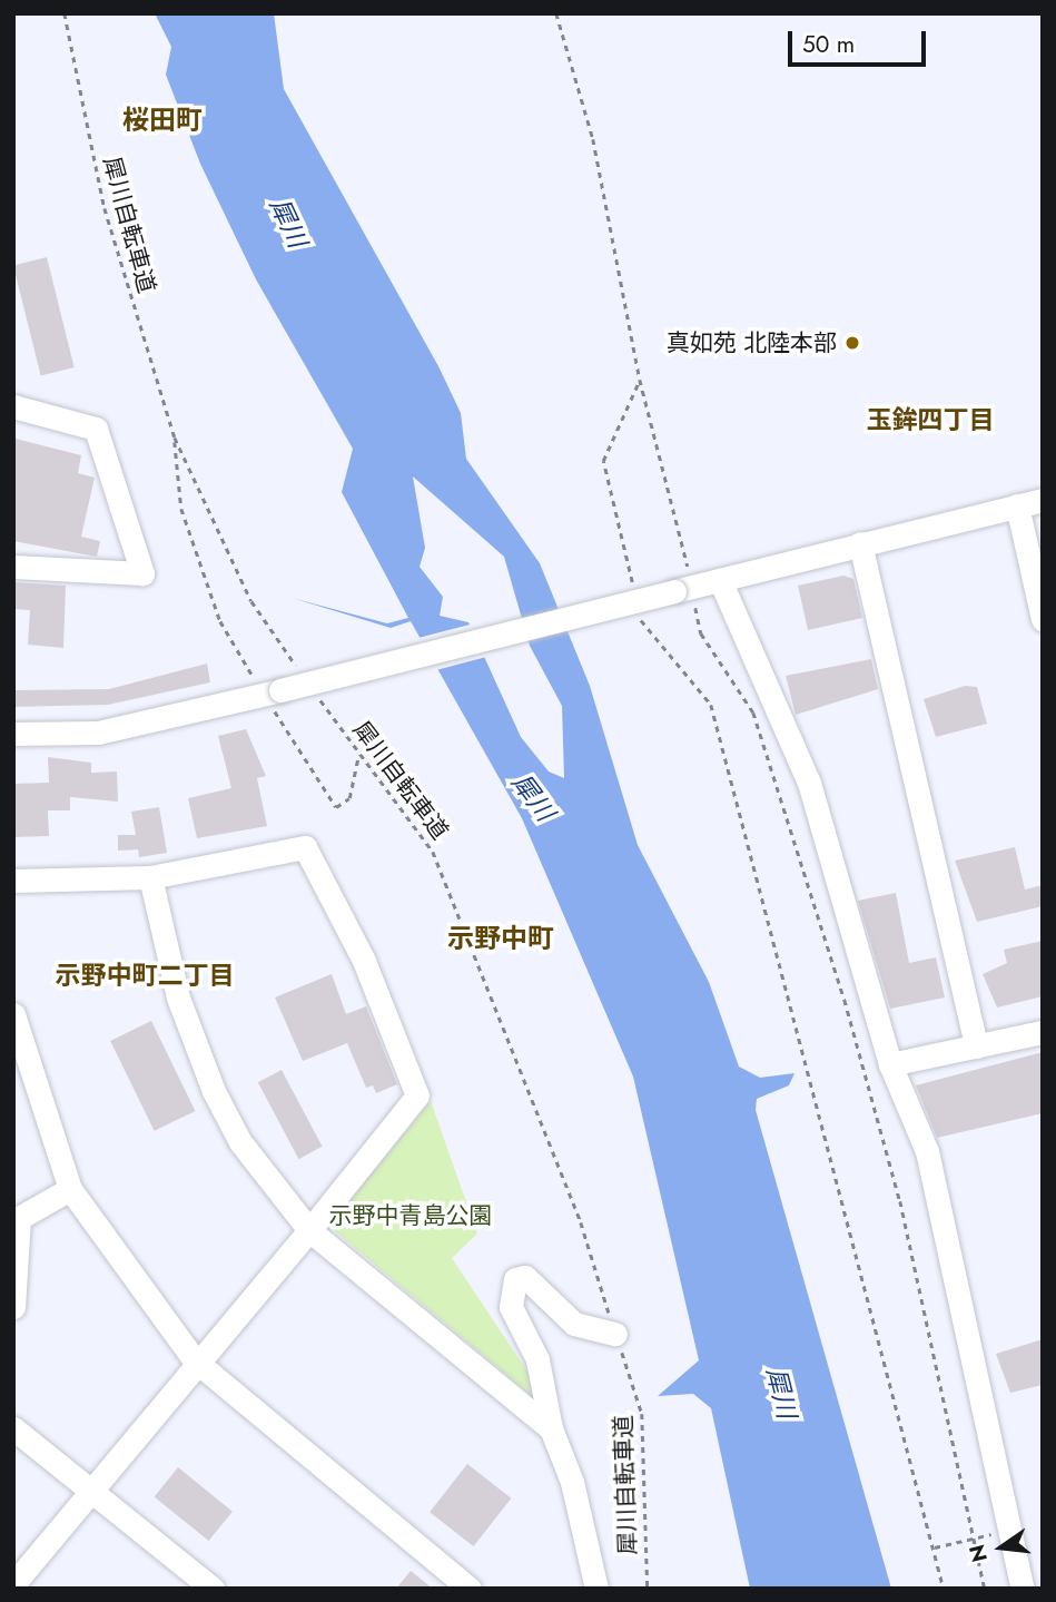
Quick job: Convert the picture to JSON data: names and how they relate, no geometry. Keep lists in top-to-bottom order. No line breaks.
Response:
{"streets":{"path":["犀川自転車道"]},"districts":["桜田町","玉鉾四丁目","示野中町","示野中町二丁目"],"water":["犀川"],"parks":["示野中青島公園"],"places":["真如苑 北陸本部"],"scale_bar":"50 m","north":"left"}
